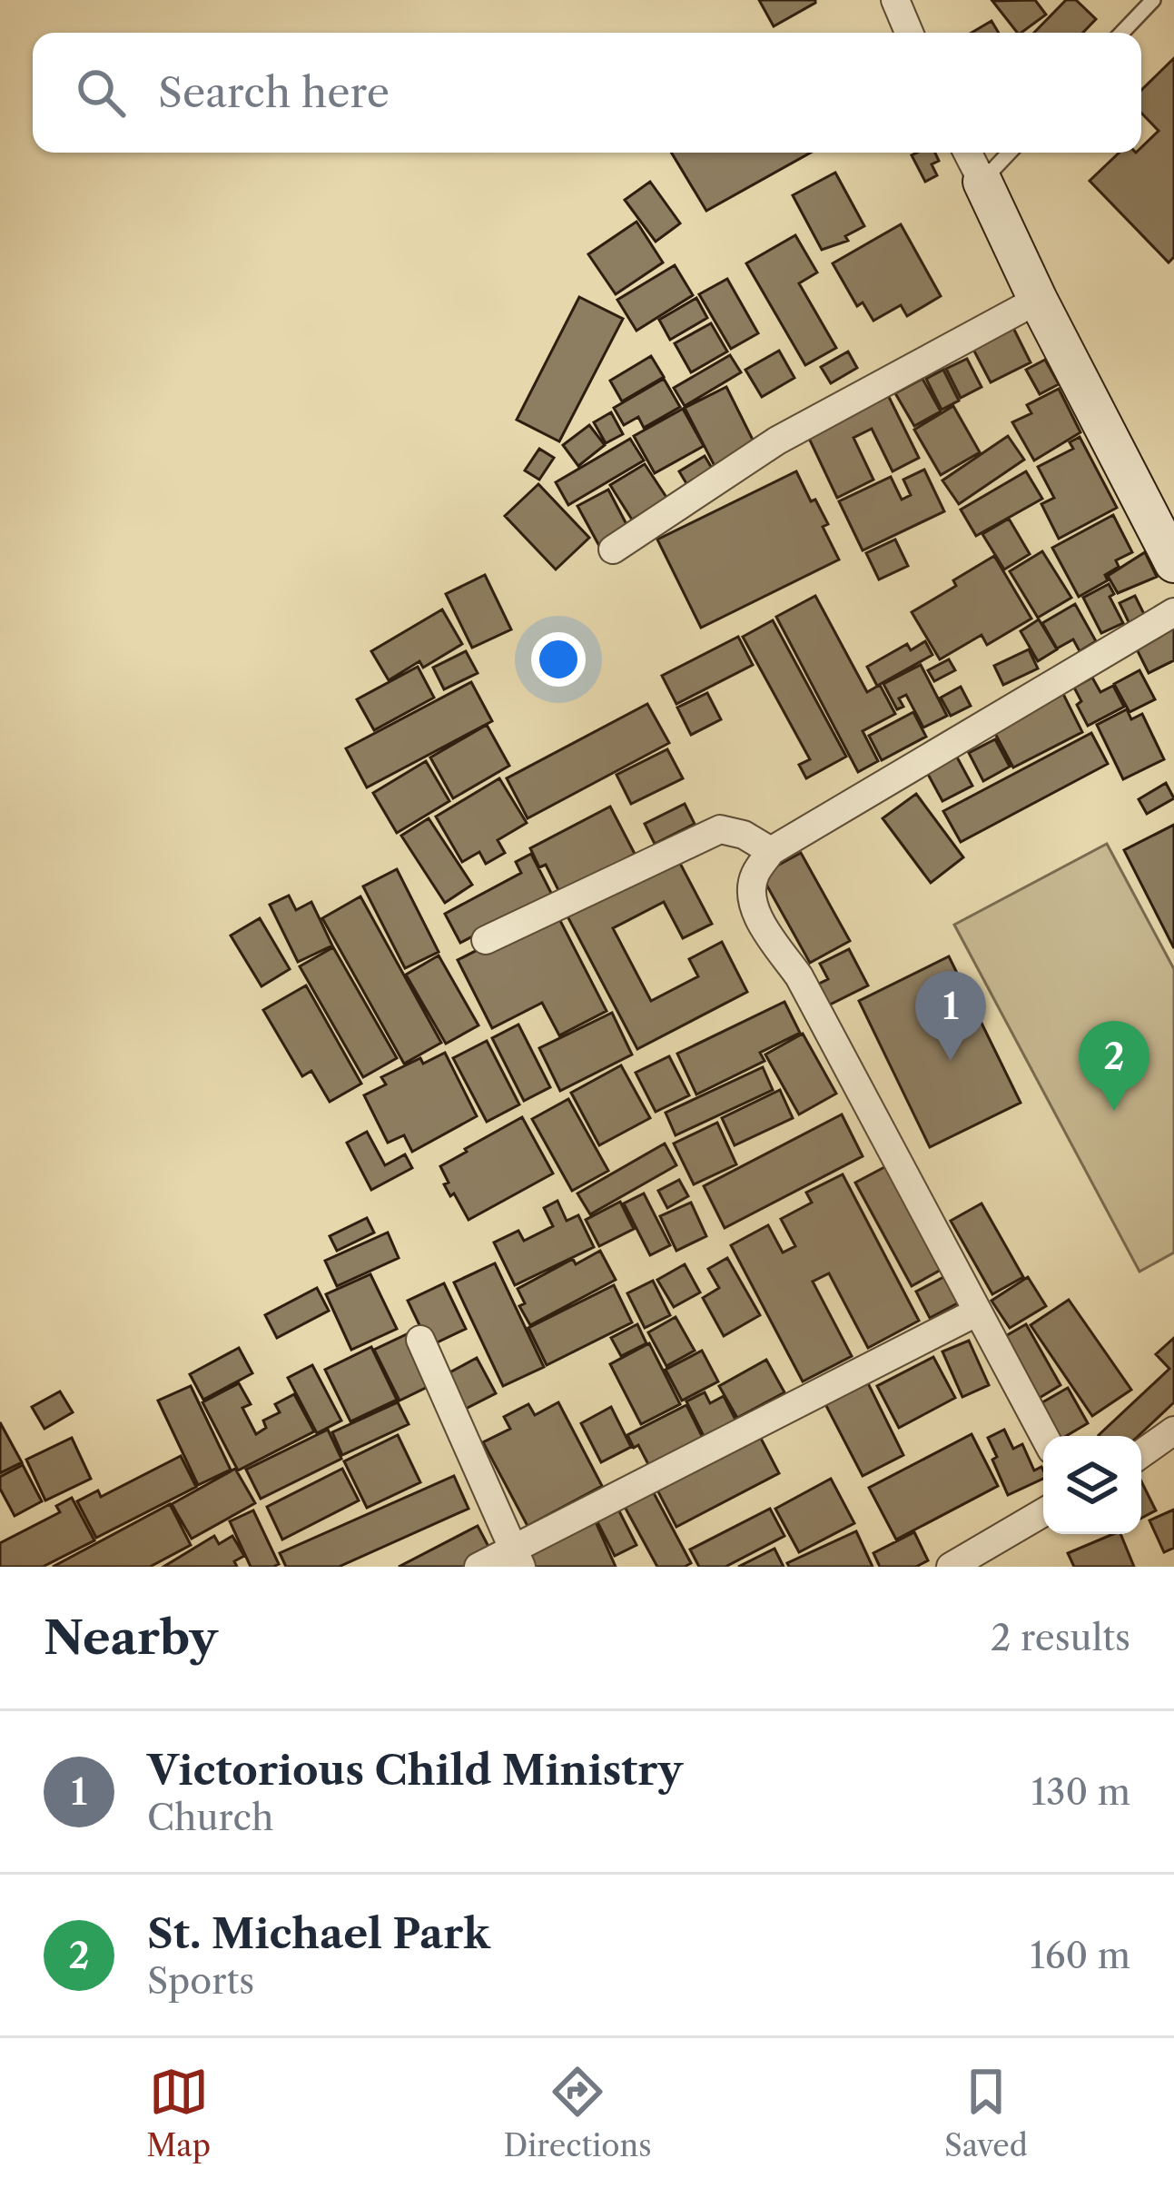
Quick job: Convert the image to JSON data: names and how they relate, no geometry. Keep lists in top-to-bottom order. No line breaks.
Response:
{"page":{"search":"Search here","pins":["1","2"],"heading":["Nearby","2 results"],"list":[{"mark":"1","name":"Victorious Child Ministry","note":"Church","value":"130 m"},{"mark":"2","name":"St. Michael Park","note":"Sports","value":"160 m"}],"nav":["Map","Directions","Saved"]}}
